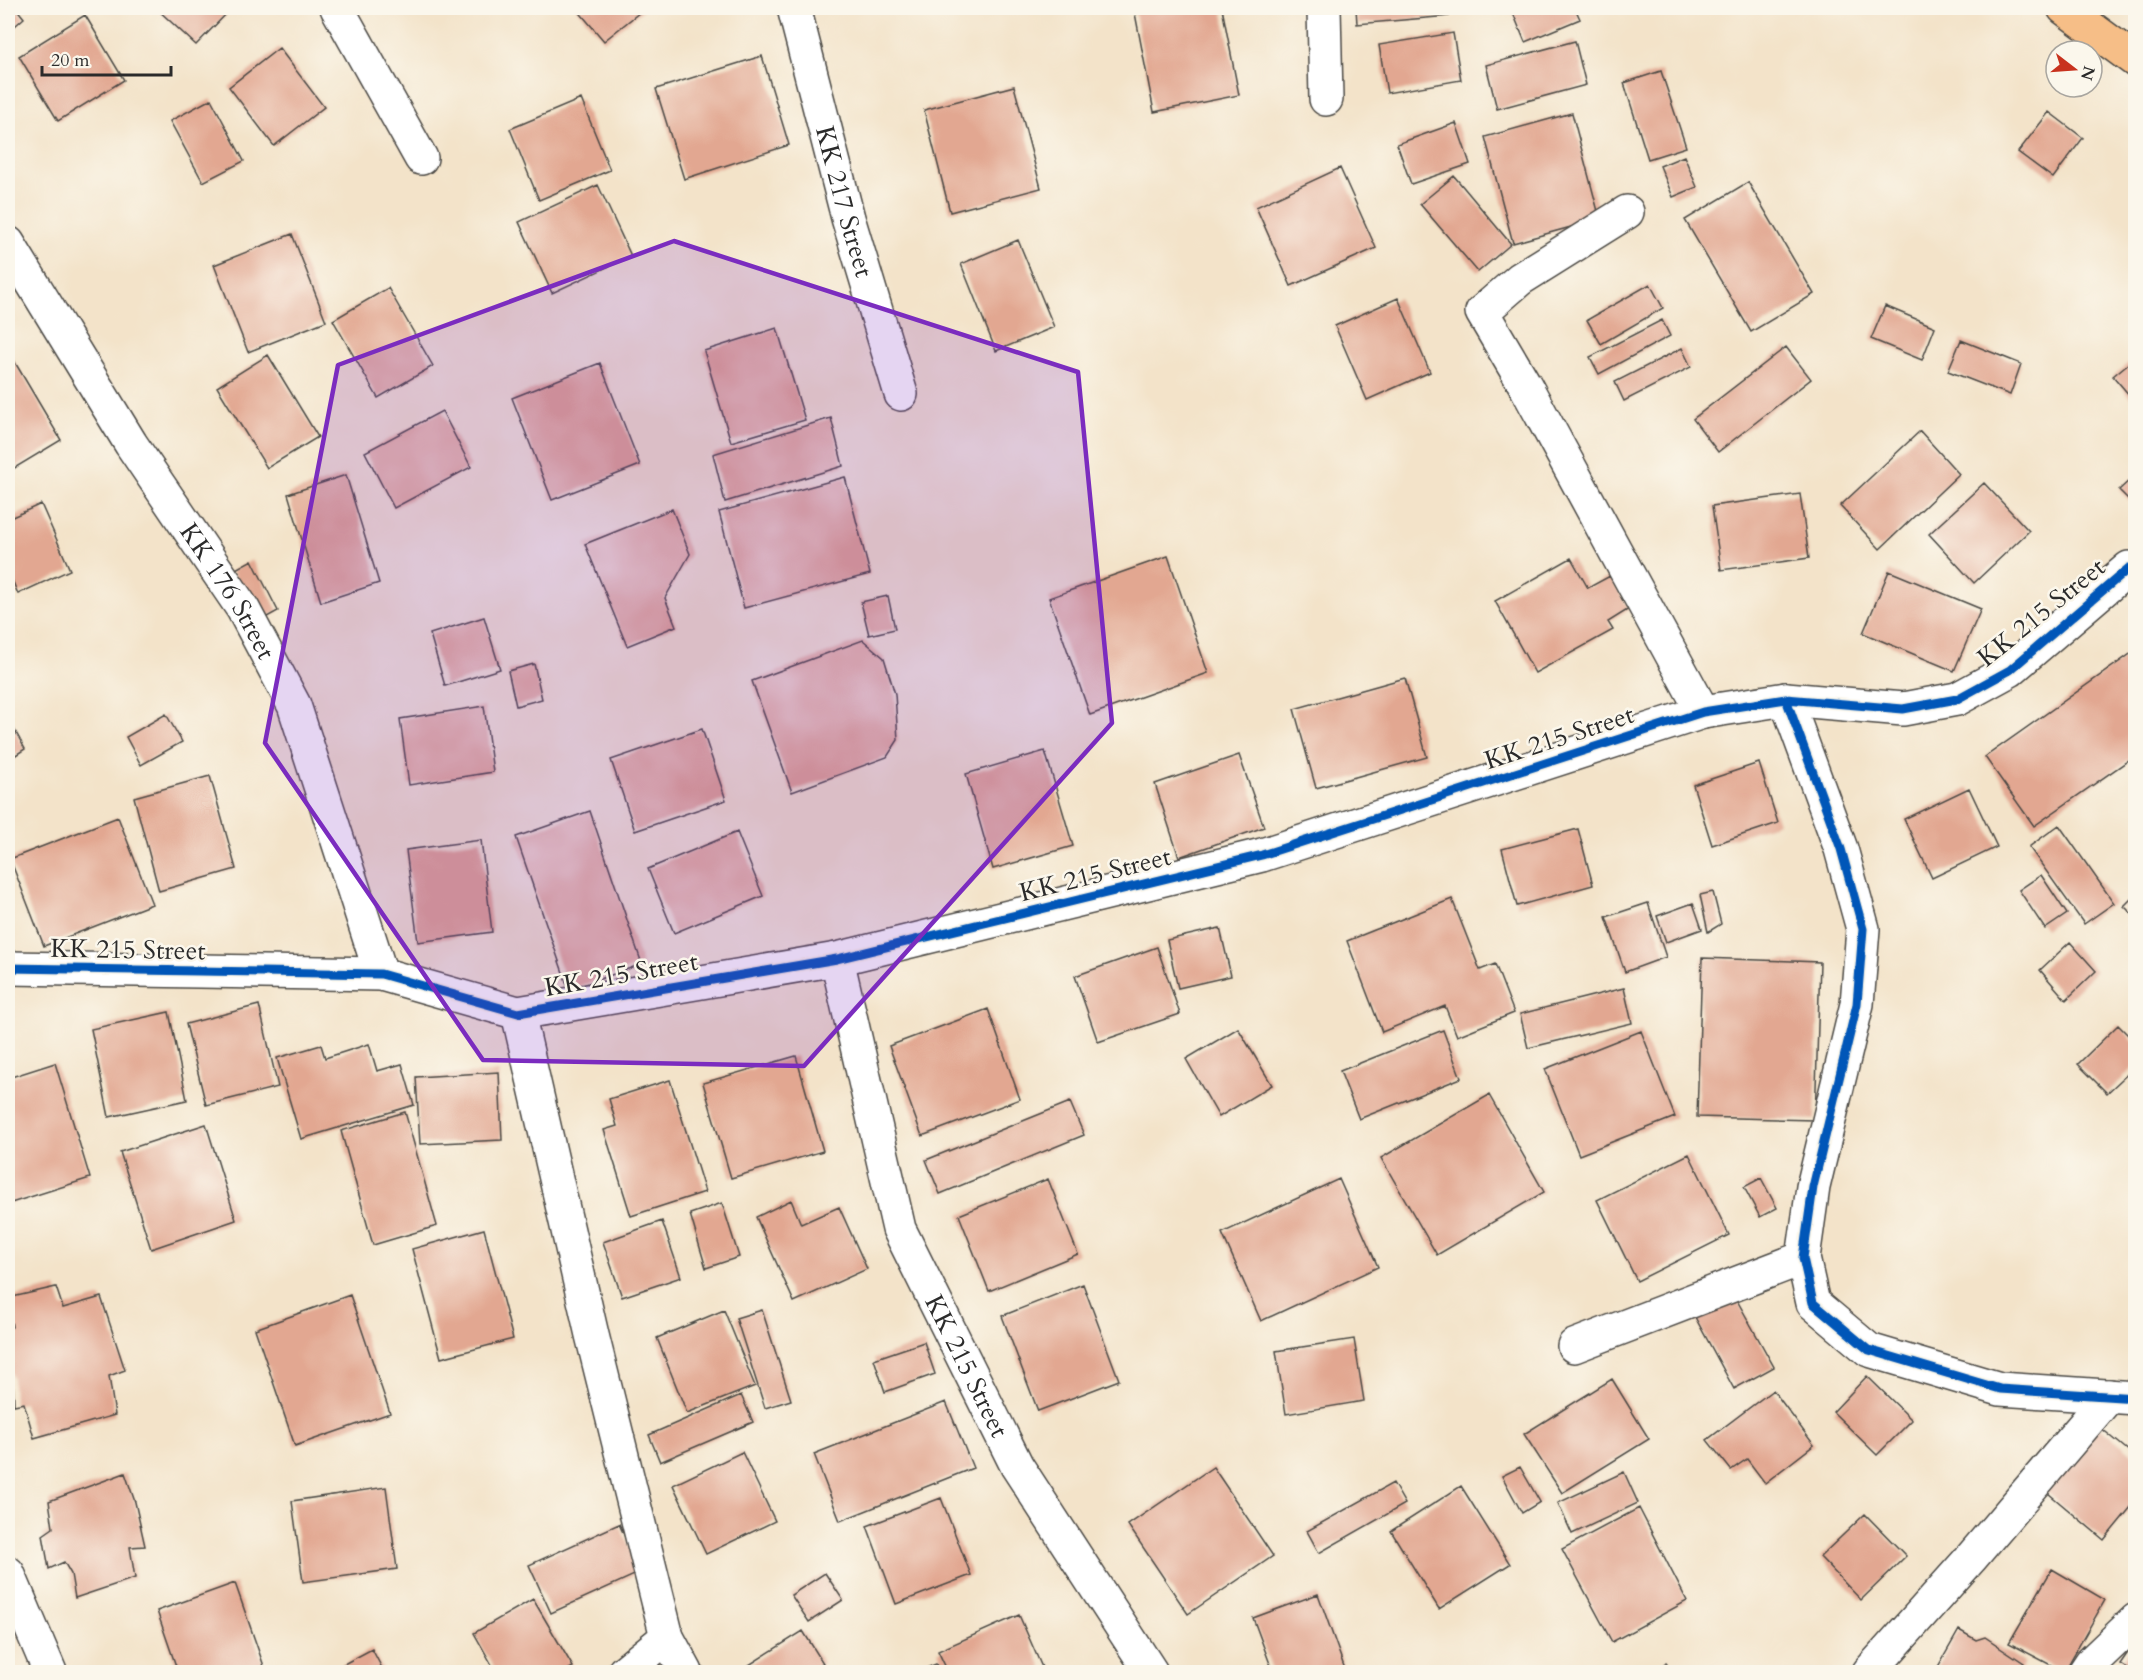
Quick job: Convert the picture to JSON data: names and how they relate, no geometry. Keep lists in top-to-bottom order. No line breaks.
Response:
{"streets":{"street":["KK 217 Street","KK 176 Street","KK 215 Street"]},"crossings":[["KK 176 Street","KK 215 Street"]],"scale_bar":"20 m","north":"right"}
